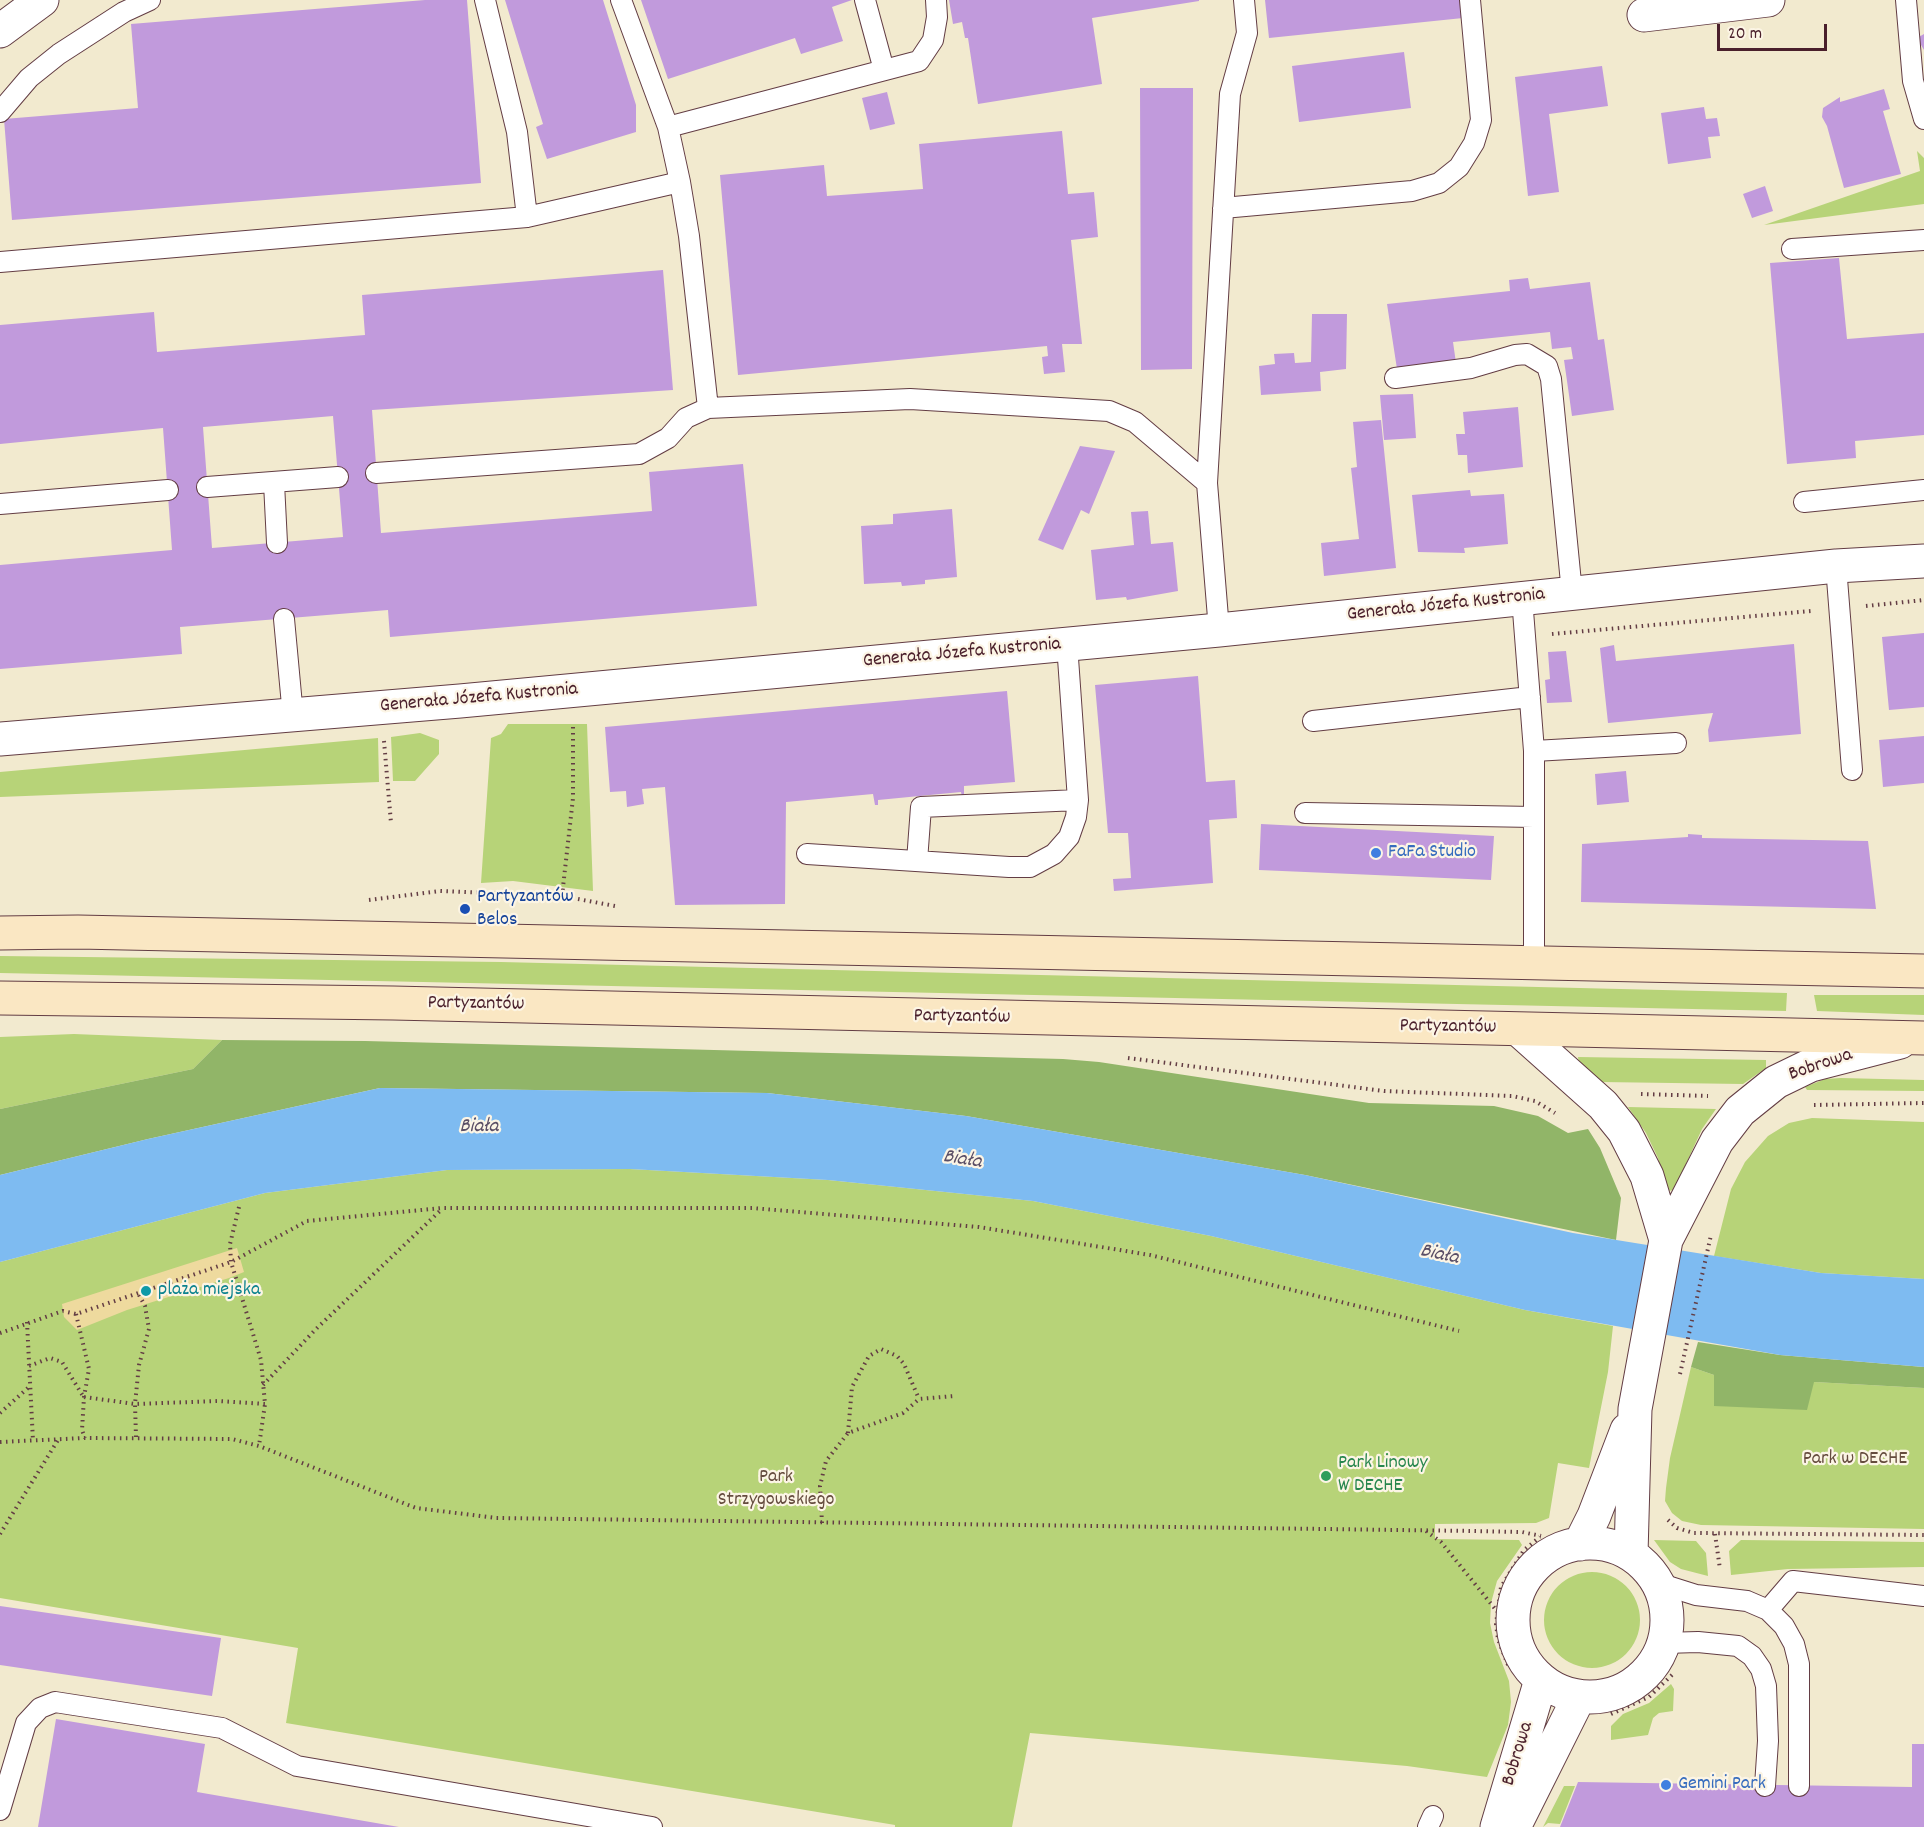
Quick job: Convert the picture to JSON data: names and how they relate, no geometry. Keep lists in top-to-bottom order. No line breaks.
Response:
{"streets":{"main road":["Partyzantów"],"street":["Generała Józefa Kustronia","Bobrowa"]},"crossings":[["Partyzantów","Bobrowa"]],"water":["Biała"],"parks":["Park w DECHE","Park Strzygowskiego"],"places":["FaFa Studio","Partyzantów Belos","plaża miejska","Park Linowy W DECHE","Gemini Park"],"scale_bar":"20 m"}
